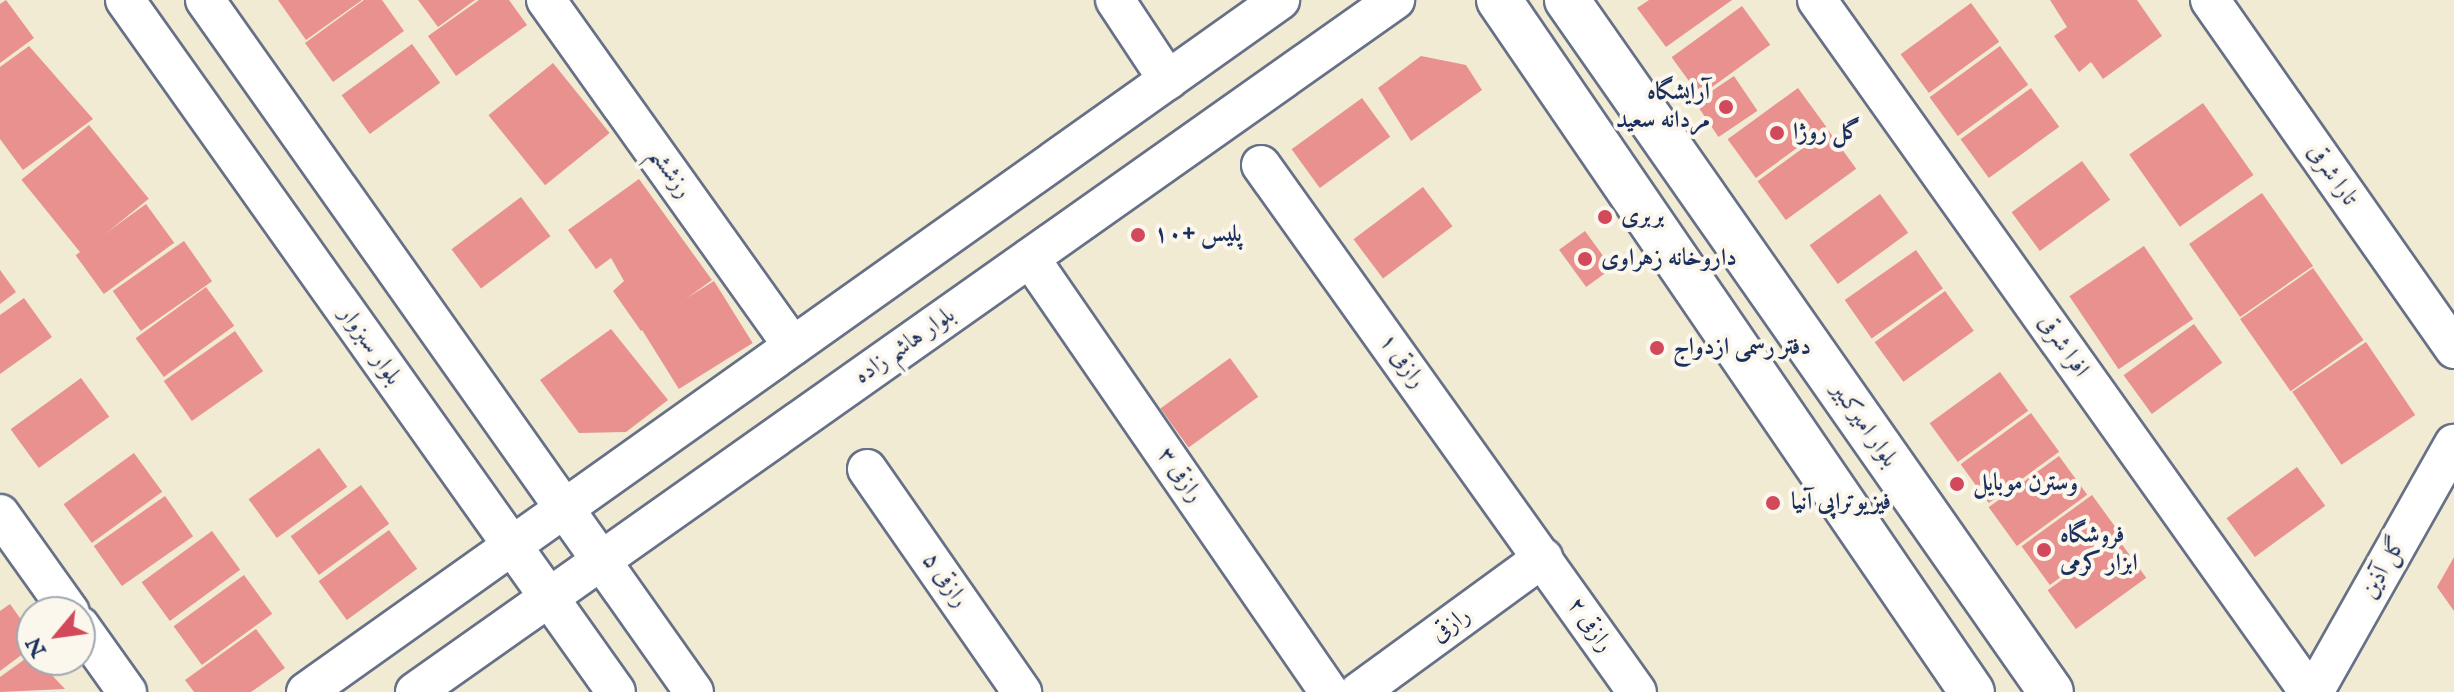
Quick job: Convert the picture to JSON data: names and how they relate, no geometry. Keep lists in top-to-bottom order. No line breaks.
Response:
{"streets":{"main road":["بلوار امیرکبیر"],"street":["رزششم","تارا شرقی","بلوار سبزوار","بلوار هاشم زاده","افرا شرقی","رازقی ۱","رازقی ۳","گل آذین","رازقی ۵","رازقی","رازقی ۲"]},"crossings":[["بلوار سبزوار","بلوار هاشم زاده"],["بلوار هاشم زاده","رازقی ۳"],["افرا شرقی","گل آذین"],["رازقی ۱","رازقی"],["رازقی ۱","رازقی ۲"],["رازقی","رازقی ۲"]],"places":["آرایشگاه مردانه سعید","گل روژا","بربری","پلیس +۱۰","داروخانه زهراوی","دفتر رسمی ازدواج","وسترن موبایل","فیزیوتراپی آنیا","فروشگاه ابزار کرمی"],"north":"bottom left"}
